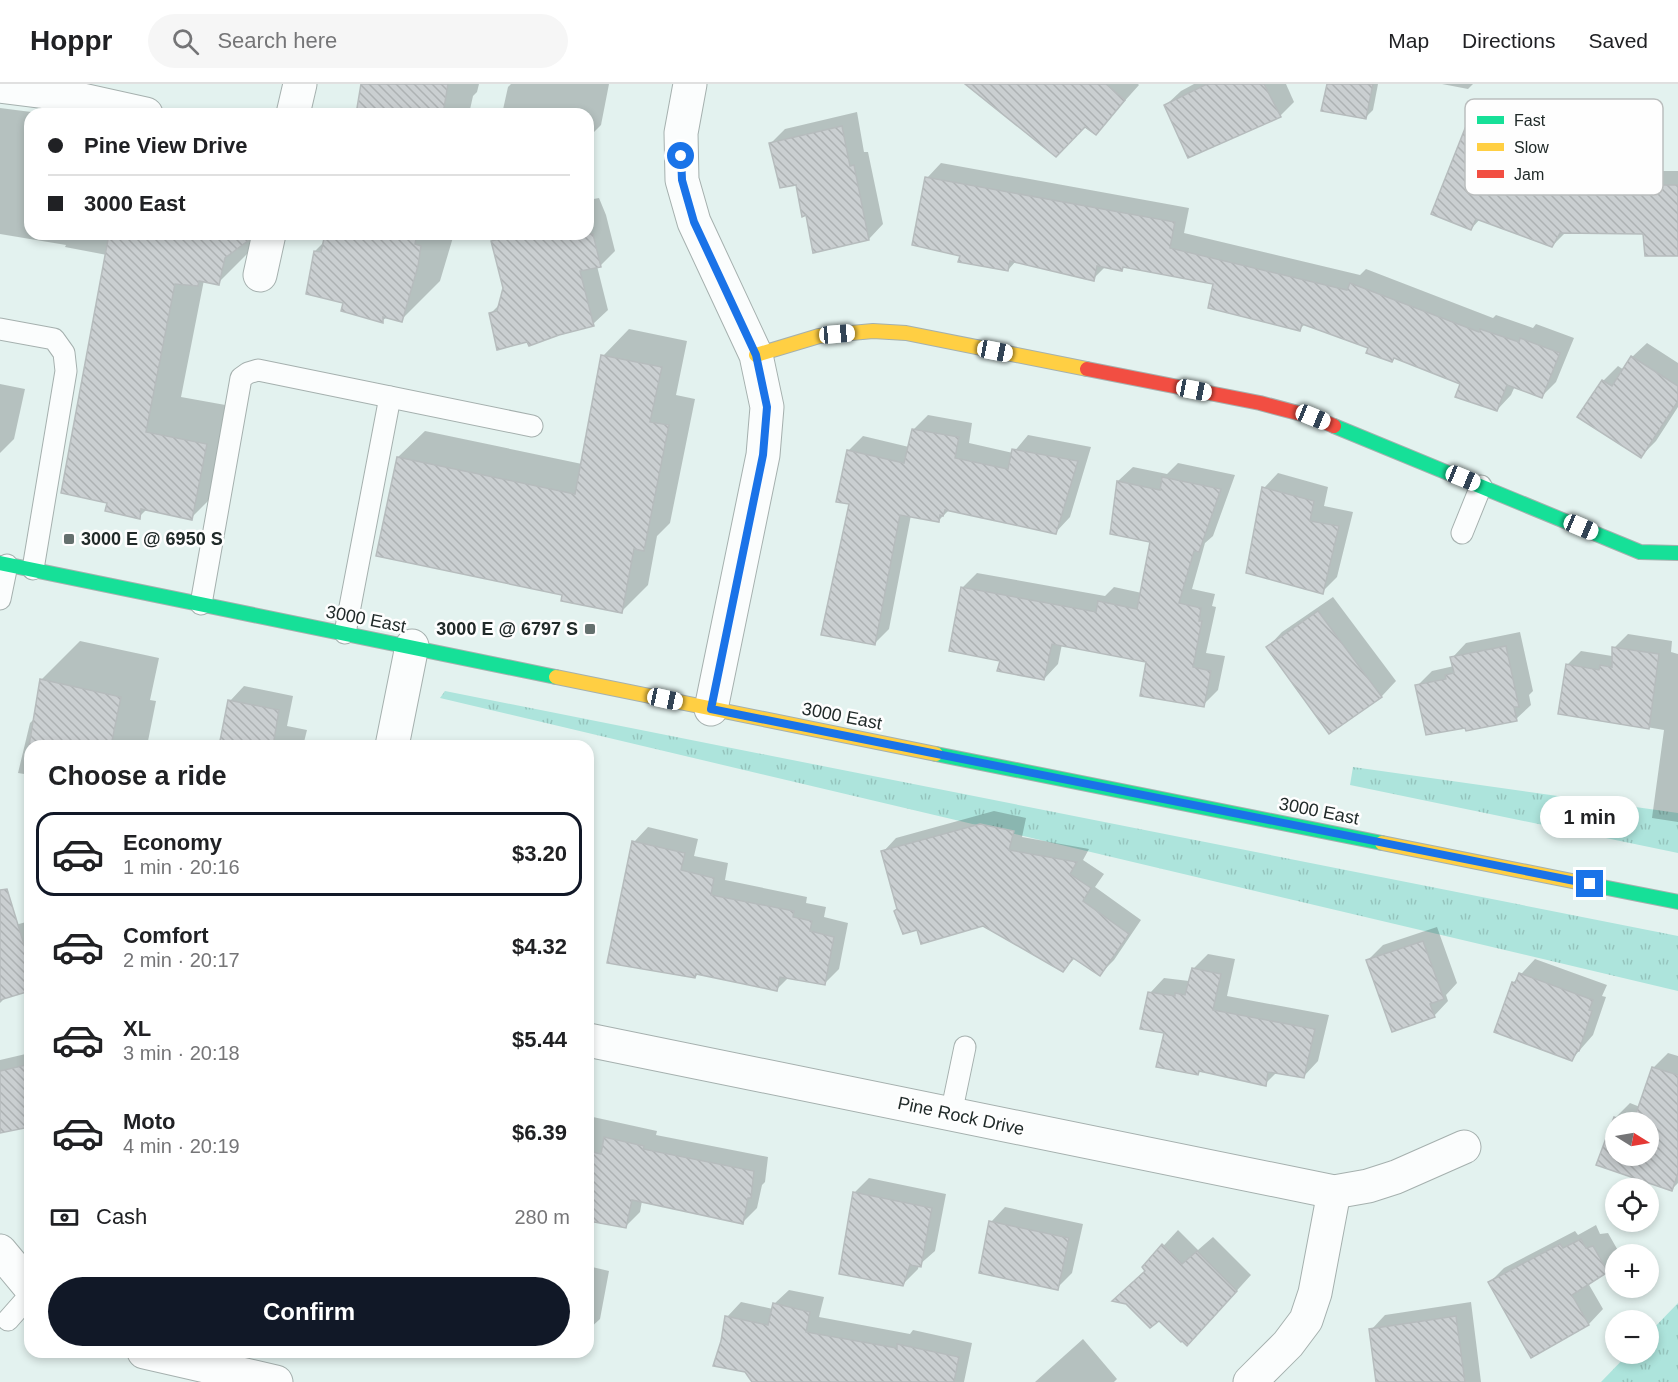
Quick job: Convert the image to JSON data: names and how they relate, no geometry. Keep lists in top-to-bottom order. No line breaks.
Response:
{"streets":{"main road":["3000 East"],"street":["Pine Rock Drive"]},"places":{"transit":["3000 E @ 6950 S","3000 E @ 6797 S"]},"legend":["Fast","Slow","Jam"],"north":"right","page":{"header":"Hoppr","search":"Search here","nav":["Map","Directions","Saved"],"banner":["Pine View Drive","3000 East"],"heading":"Choose a ride","bubble":"1 min","list":[{"name":"Economy","note":"1 min · 20:16","value":"$3.20"},{"name":"Comfort","note":"2 min · 20:17","value":"$4.32"},{"name":"XL","note":"3 min · 20:18","value":"$5.44"},{"name":"Moto","note":"4 min · 20:19","value":"$6.39"}],"map_buttons":["+","−"],"pay":["Cash","280 m"],"buttons":"Confirm"}}
